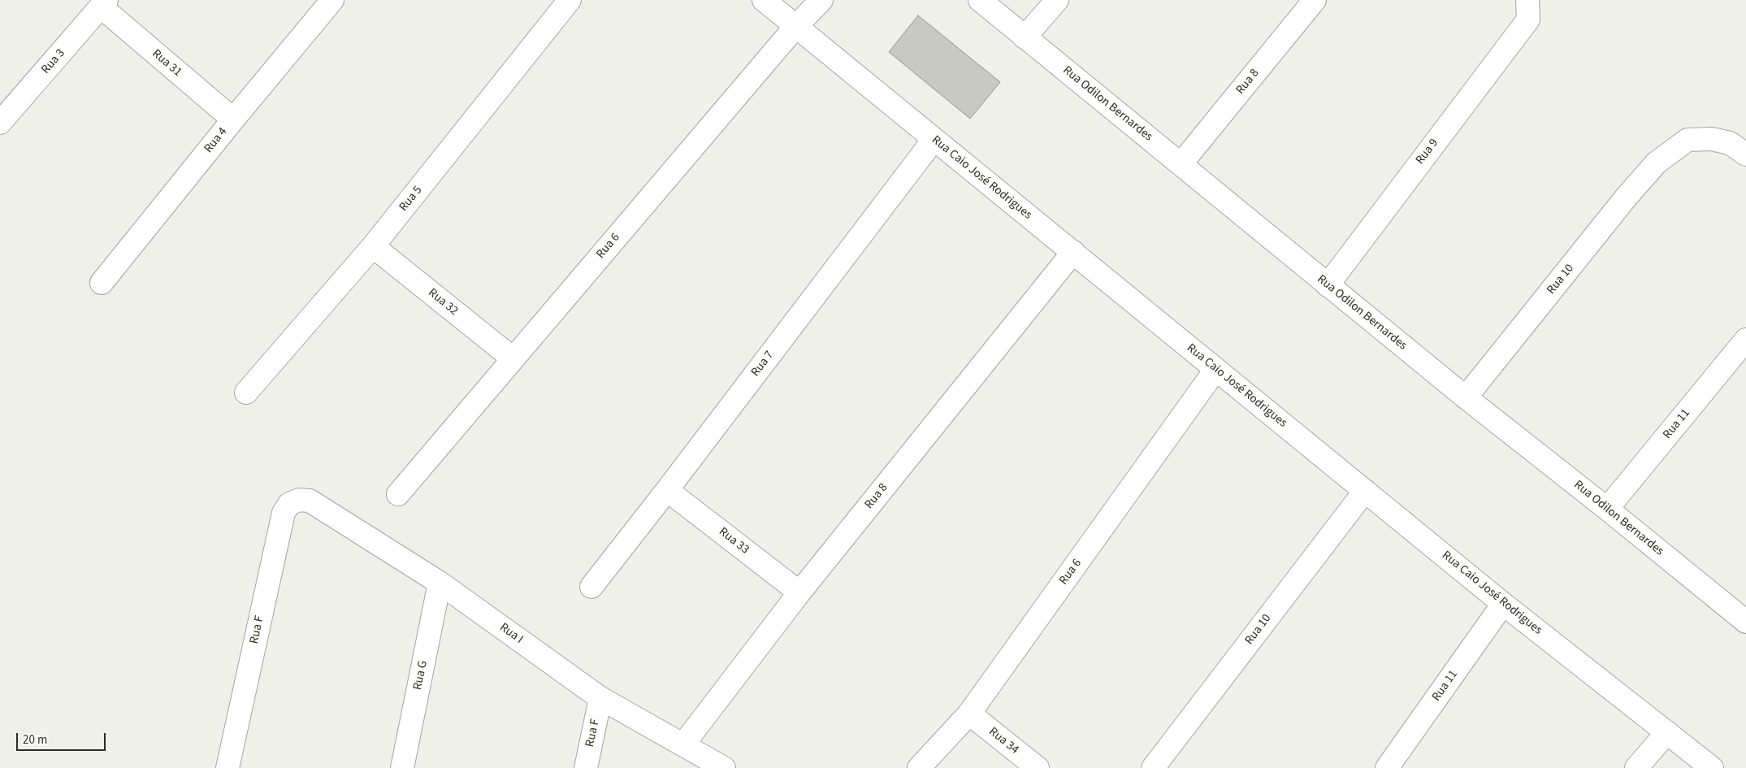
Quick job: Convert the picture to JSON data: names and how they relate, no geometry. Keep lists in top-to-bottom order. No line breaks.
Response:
{"streets":{"street":["Rua 3","Rua 31","Rua 8","Rua Odilon Bernardes","Rua 4","Rua 9","Rua Caio José Rodrigues","Rua 5","Rua 6","Rua 10","Rua 32","Rua 7","Rua 11","Rua 33","Rua F","Rua I","Rua G","Rua 34"]},"crossings":[["Rua 3","Rua 31"],["Rua 31","Rua 4"],["Rua 8","Rua Odilon Bernardes"],["Rua 8","Rua Caio José Rodrigues"],["Rua 8","Rua 33"],["Rua 8","Rua I"],["Rua Odilon Bernardes","Rua 9"],["Rua Odilon Bernardes","Rua 10"],["Rua Odilon Bernardes","Rua 11"],["Rua Caio José Rodrigues","Rua 6"],["Rua Caio José Rodrigues","Rua 10"],["Rua Caio José Rodrigues","Rua 7"],["Rua Caio José Rodrigues","Rua 11"],["Rua 5","Rua 32"],["Rua 6","Rua 32"],["Rua 6","Rua 34"],["Rua 7","Rua 33"],["Rua F","Rua I"],["Rua I","Rua G"]],"scale_bar":"20 m"}
